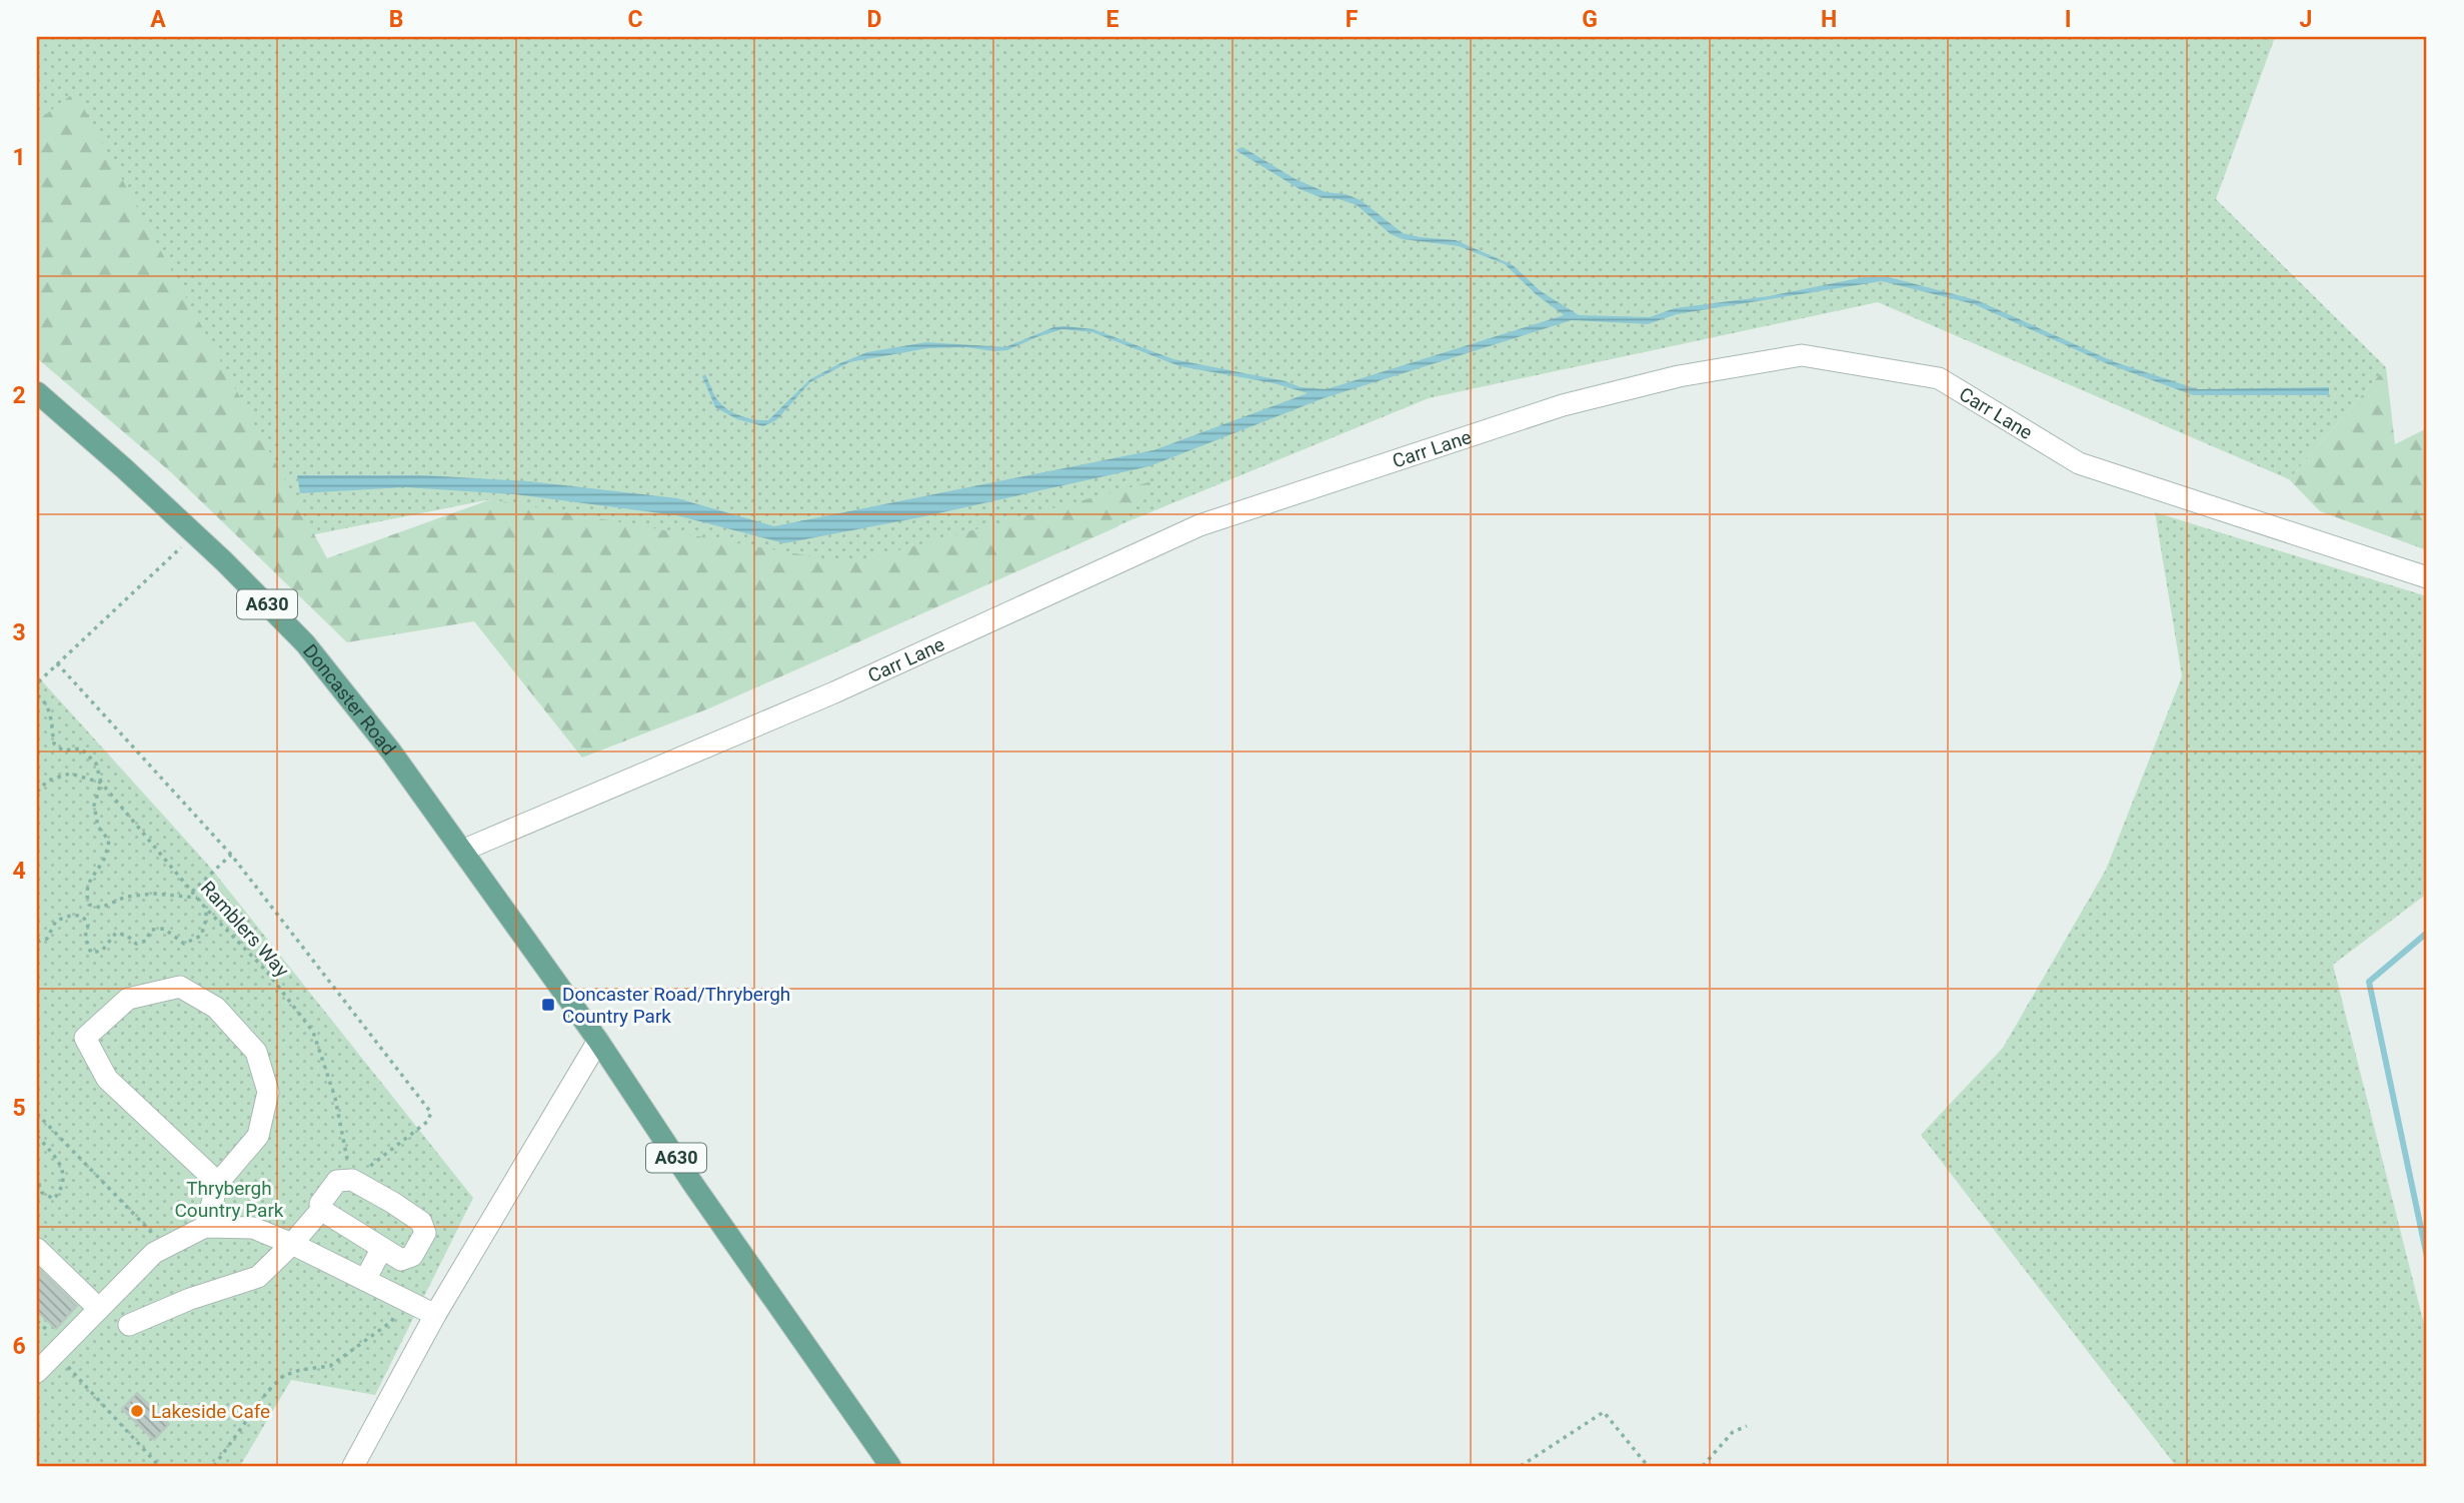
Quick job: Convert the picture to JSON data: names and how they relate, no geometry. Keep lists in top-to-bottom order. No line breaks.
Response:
{"streets":{"main road":["A630","Doncaster Road"],"street":["Carr Lane"],"path":["Ramblers Way"]},"crossings":[["Carr Lane","A630"],["Carr Lane","Doncaster Road"],["A630","Doncaster Road"]],"parks":["Thrybergh Country Park"],"places":{"transit":["Doncaster Road/Thrybergh Country Park"],"other":["Lakeside Cafe"]},"grid":{"columns":["A","B","C","D","E","F","G","H","I","J"],"rows":["1","2","3","4","5","6"]}}
